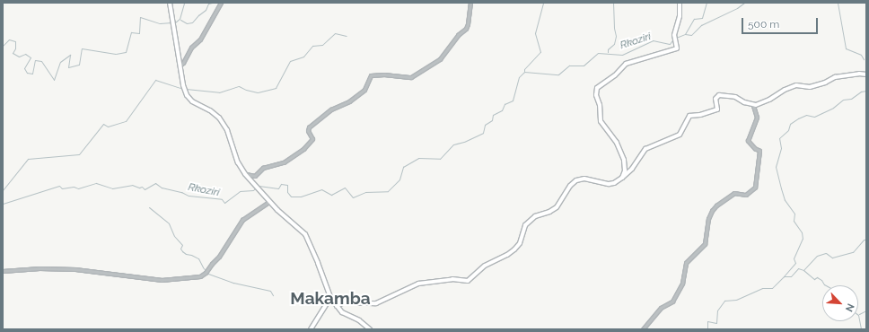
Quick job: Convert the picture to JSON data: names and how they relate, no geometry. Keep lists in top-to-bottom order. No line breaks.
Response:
{"districts":["Makamba"],"water":["Rkoziri"],"scale_bar":"500 m","north":"bottom right"}
